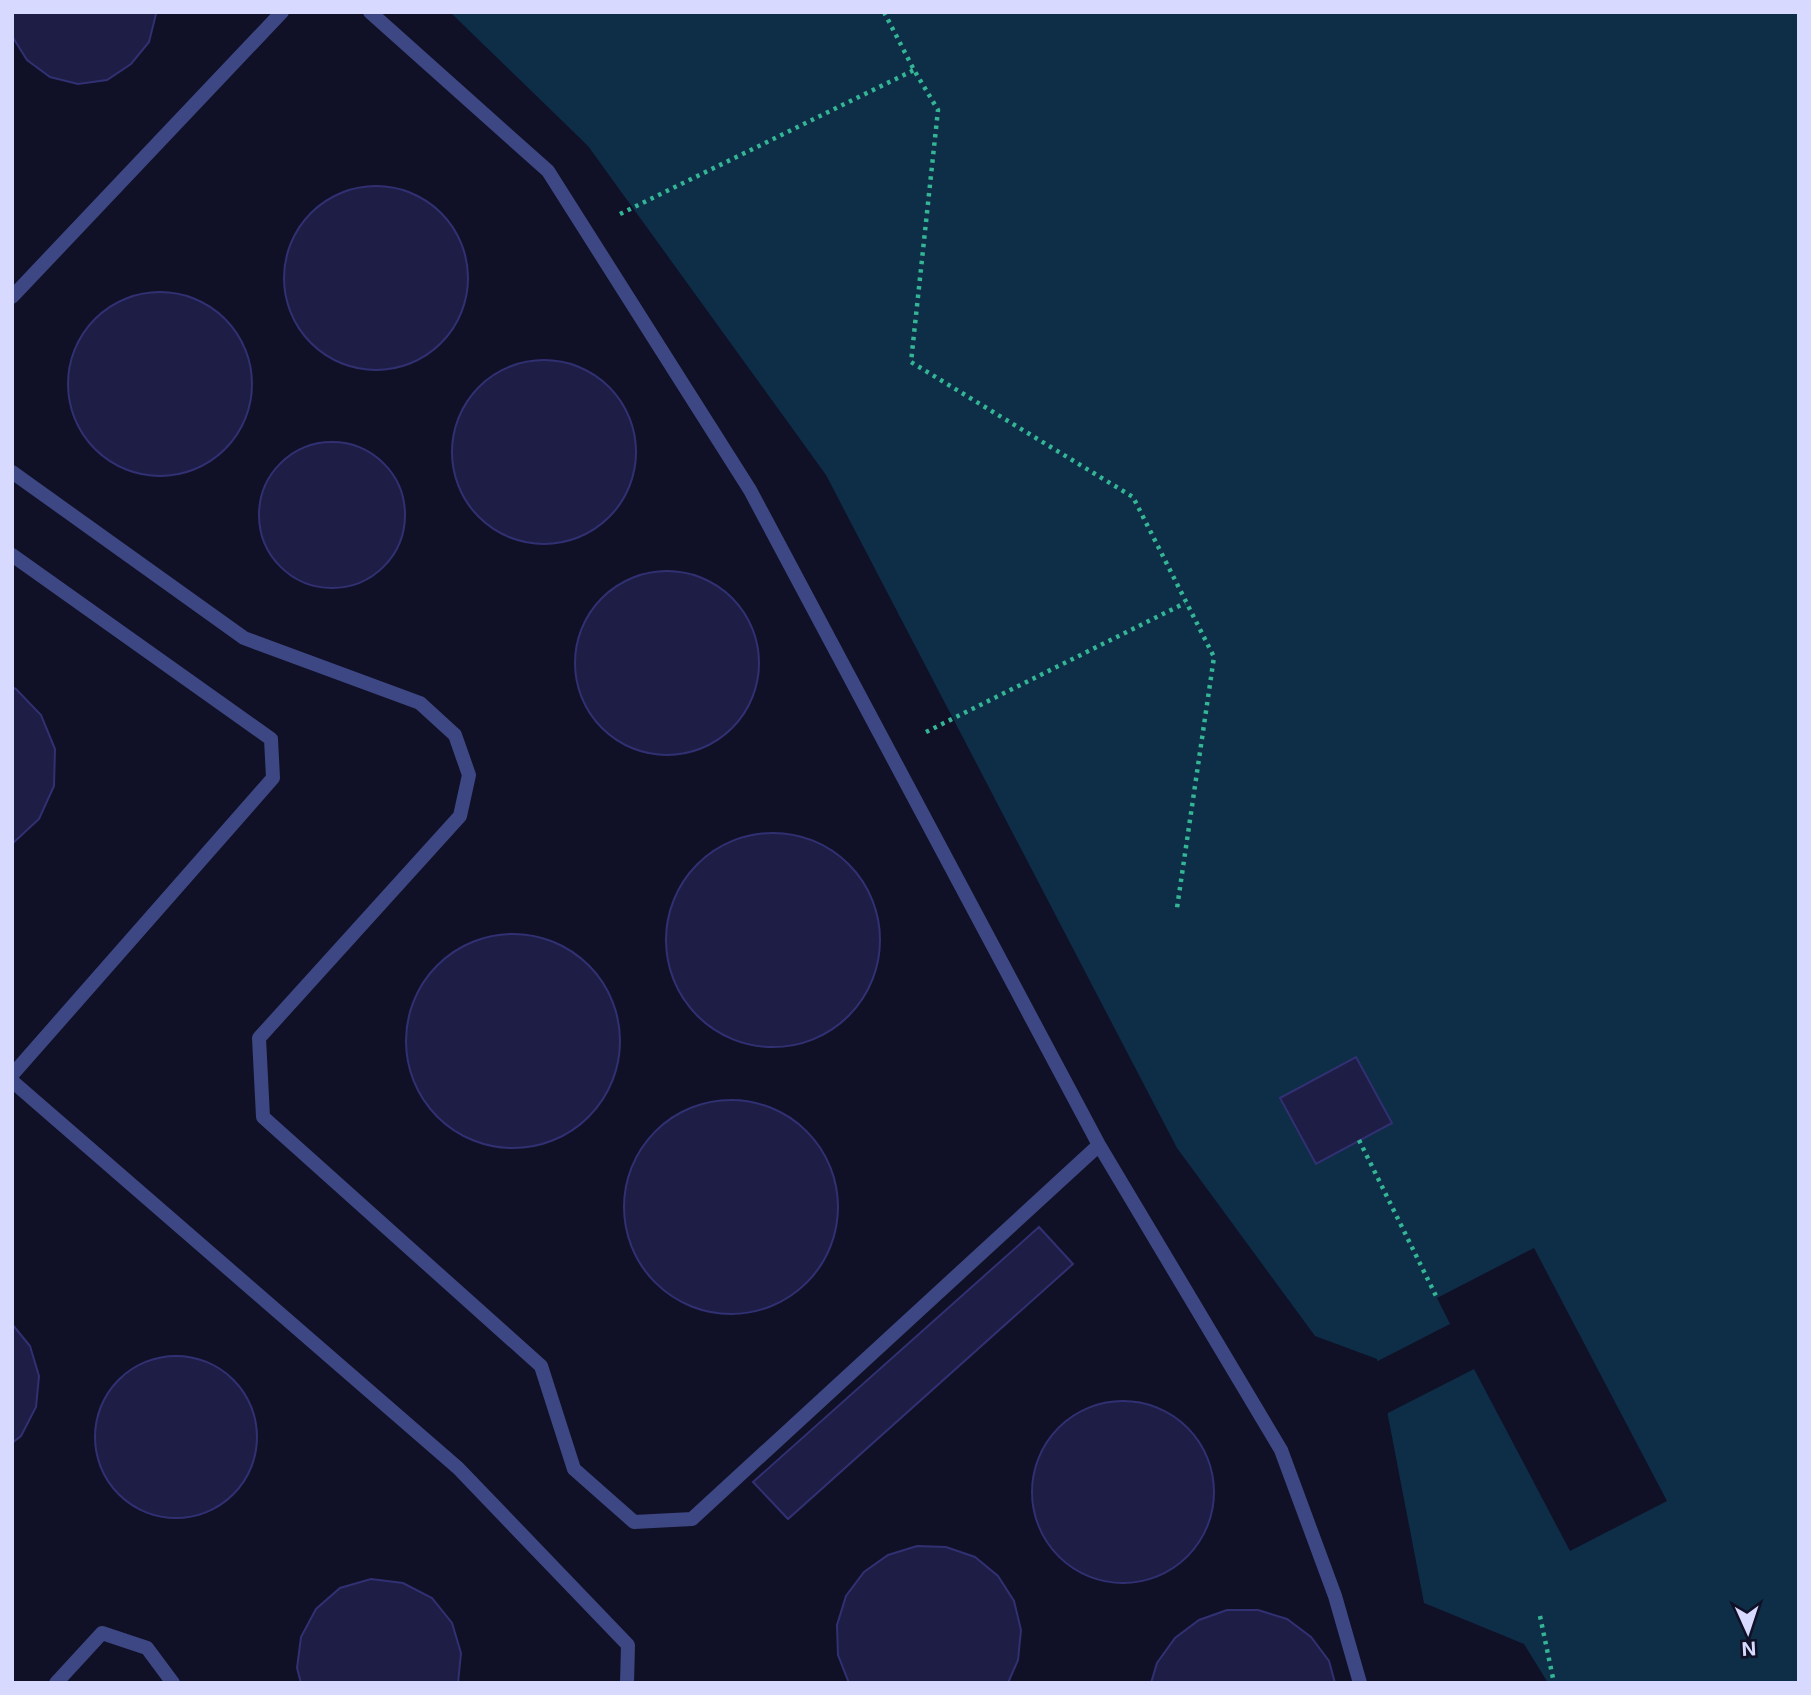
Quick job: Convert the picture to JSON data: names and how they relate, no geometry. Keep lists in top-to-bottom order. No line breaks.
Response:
{"north":"bottom"}
